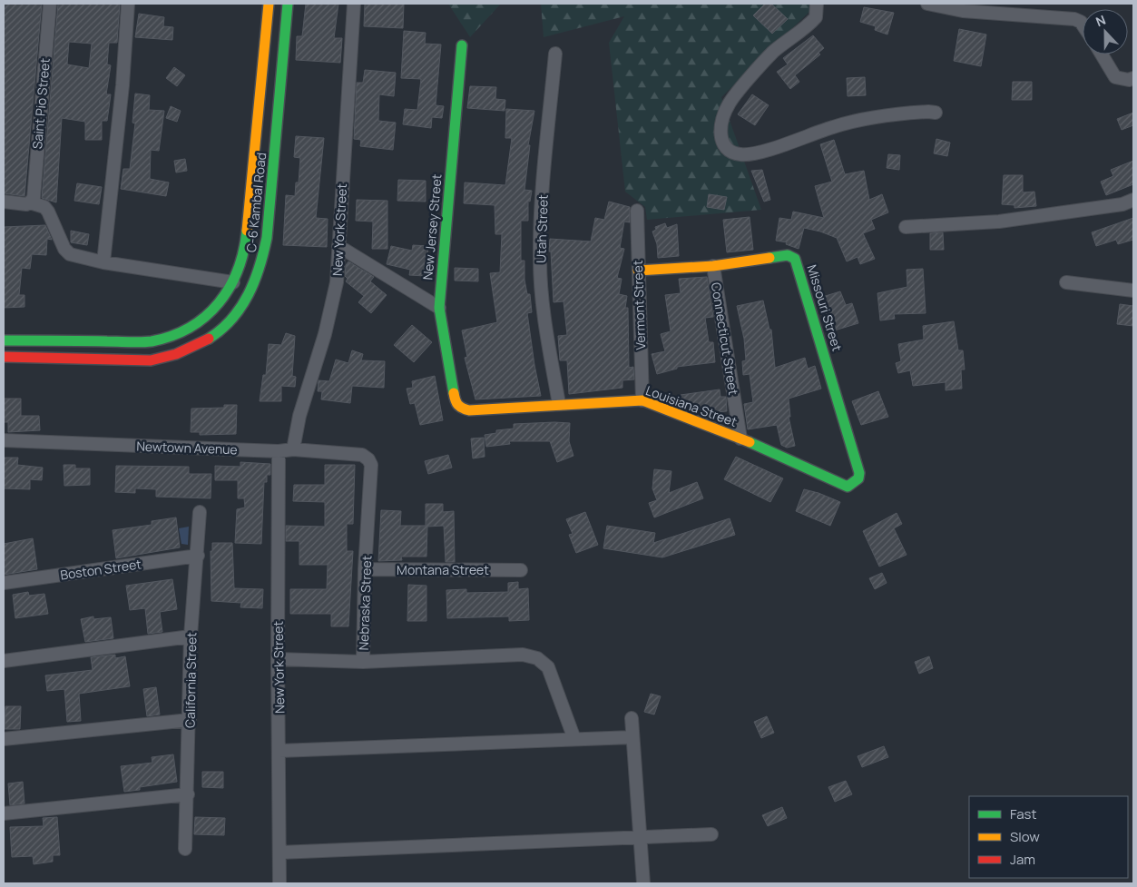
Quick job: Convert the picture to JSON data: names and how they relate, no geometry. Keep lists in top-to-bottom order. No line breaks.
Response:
{"streets":{"street":["Saint Pio Street","C-6 Kambal Road","New Jersey Street","Utah Street","New York Street","Vermont Street","Missouri Street","Connecticut Street","Louisiana Street","Newtown Avenue","Boston Street","Montana Street","Nebraska Street","California Street"]},"crossings":[["New Jersey Street","Louisiana Street"],["Utah Street","Louisiana Street"],["New York Street","Newtown Avenue"],["New York Street","Nebraska Street"],["Vermont Street","Missouri Street"],["Vermont Street","Louisiana Street"],["Missouri Street","Connecticut Street"],["Missouri Street","Louisiana Street"],["Connecticut Street","Louisiana Street"],["Newtown Avenue","Nebraska Street"],["Boston Street","California Street"],["Montana Street","Nebraska Street"]],"legend":["Fast","Slow","Jam"],"north":"top"}
